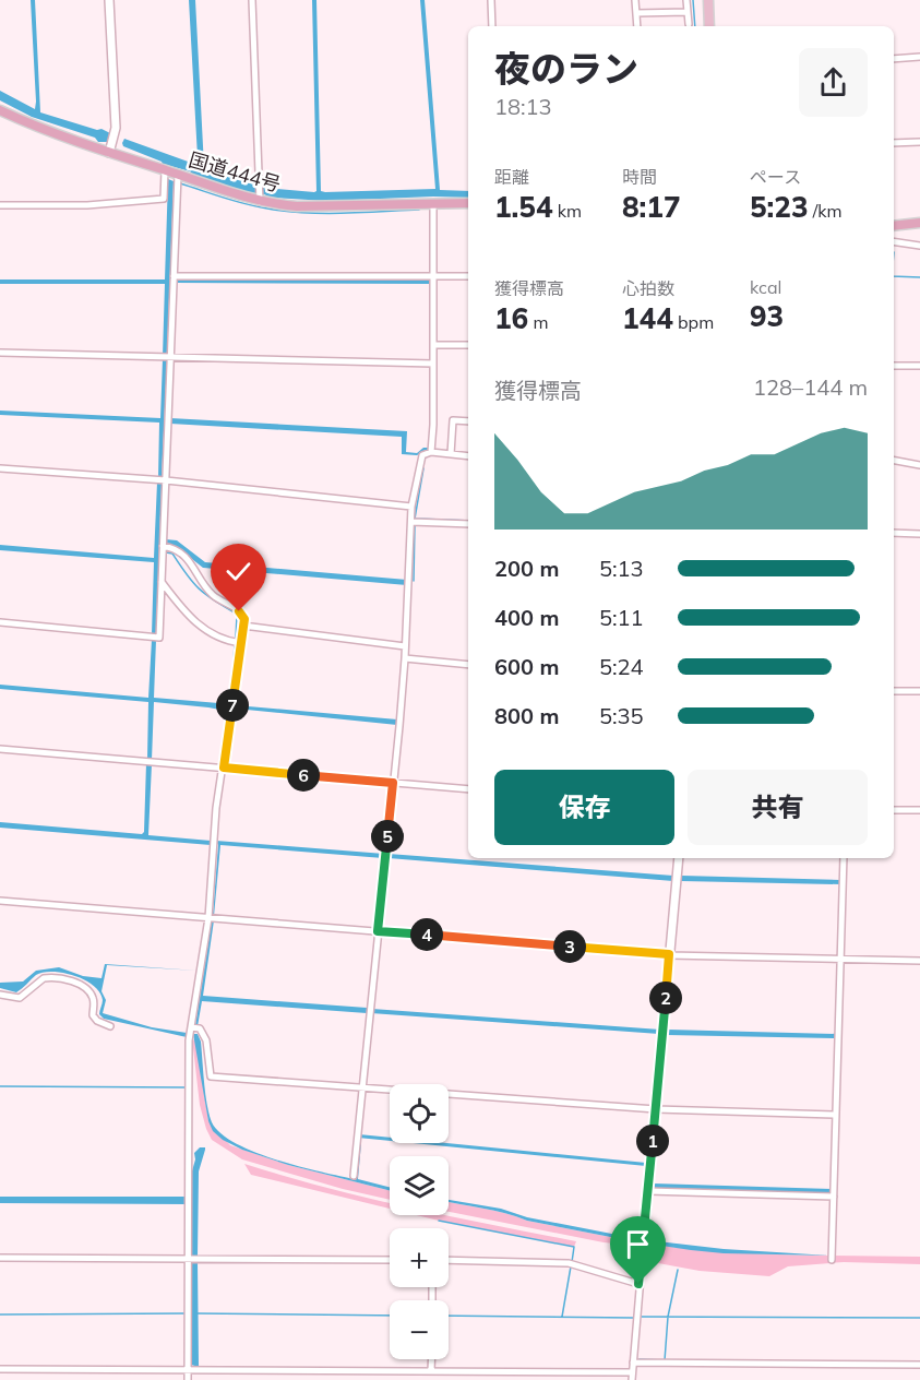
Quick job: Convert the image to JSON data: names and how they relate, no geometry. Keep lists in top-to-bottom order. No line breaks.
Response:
{"streets":{"highway":["国道444号"]},"page":{"heading":["夜のラン","18:13"],"stats":[["距離","1.54 km"],["時間","8:17"],["ペース","5:23 /km"],["獲得標高","16 m"],["心拍数","144 bpm"],["kcal","93"]],"chart":["獲得標高","128–144 m"],"list":[{"name":"200 m","note":"5:13"},{"name":"400 m","note":"5:11"},{"name":"600 m","note":"5:24"},{"name":"800 m","note":"5:35"}],"pins":["7","6","5","4","3","2","1"],"buttons":["保存","共有"],"map_buttons":["+","−"]}}
